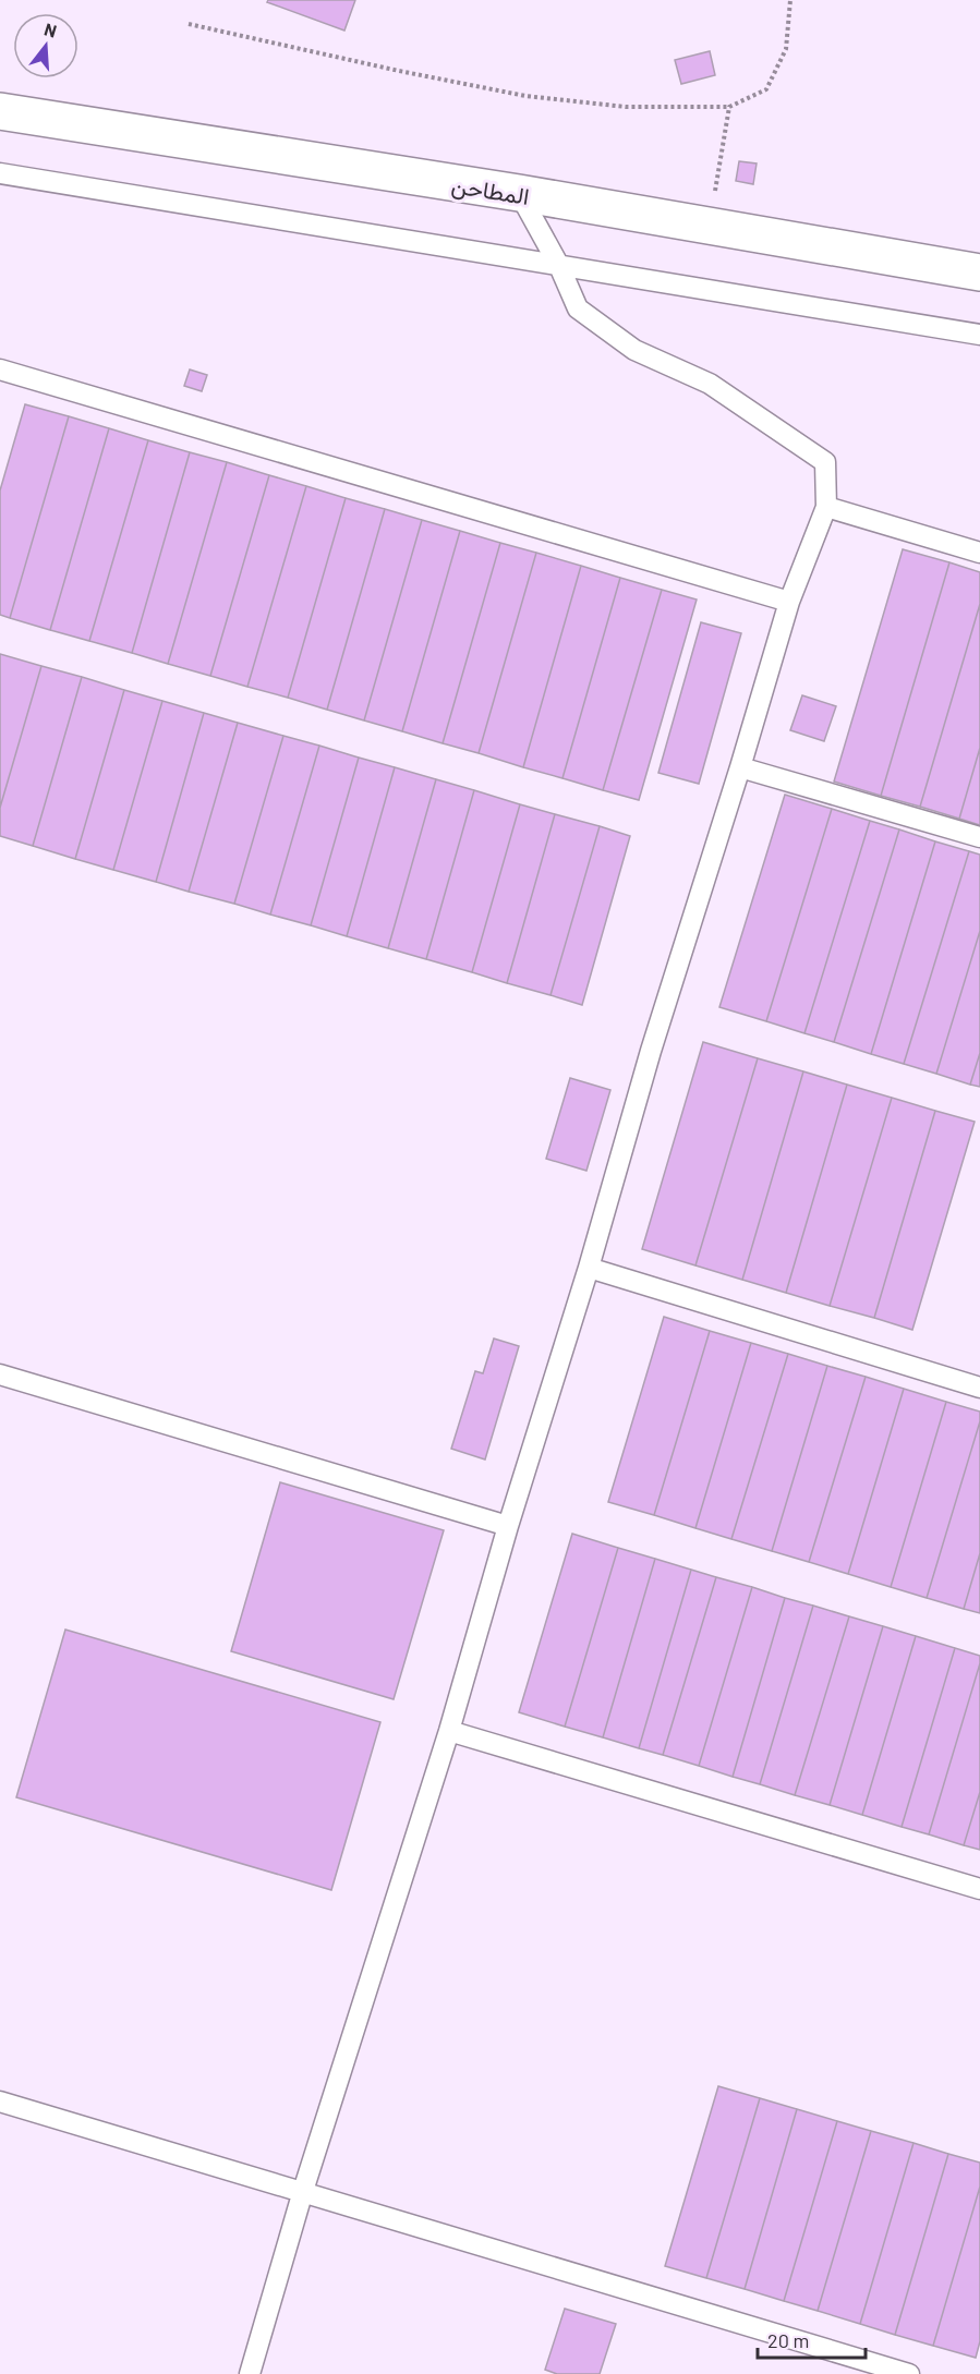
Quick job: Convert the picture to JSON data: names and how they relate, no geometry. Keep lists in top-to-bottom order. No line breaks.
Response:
{"streets":{"main road":["المطاحن"]},"scale_bar":"20 m","north":"top"}
